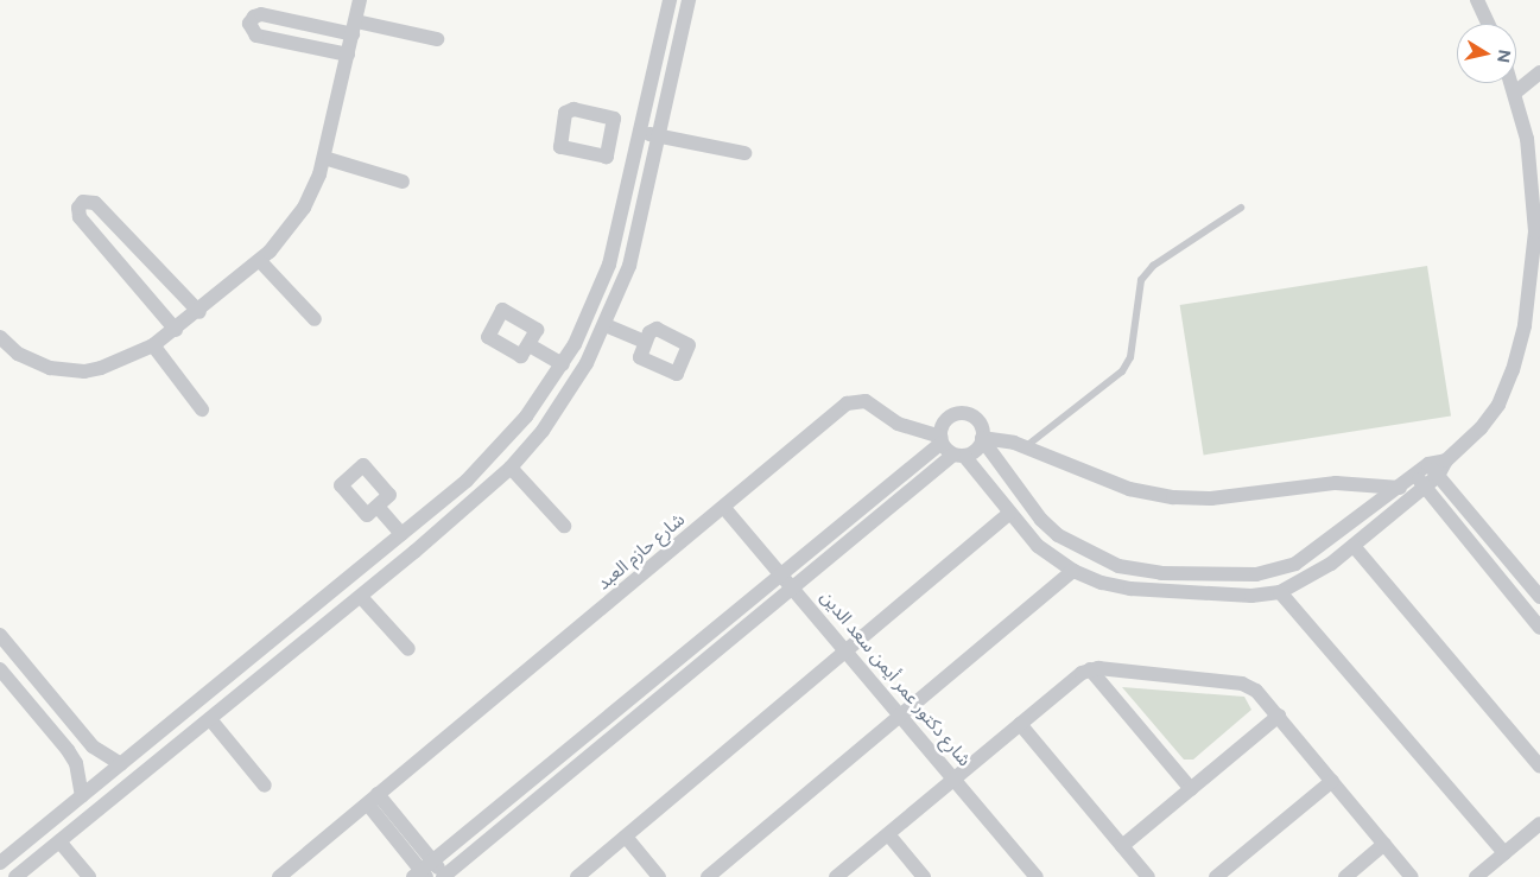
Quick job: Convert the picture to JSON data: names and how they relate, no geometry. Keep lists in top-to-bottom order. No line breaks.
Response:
{"streets":{"street":["شارع حازم العبد","شارع دكتور عمر أيمن سعد الدين"]},"crossings":[["شارع حازم العبد","شارع دكتور عمر أيمن سعد الدين"]],"north":"right"}
